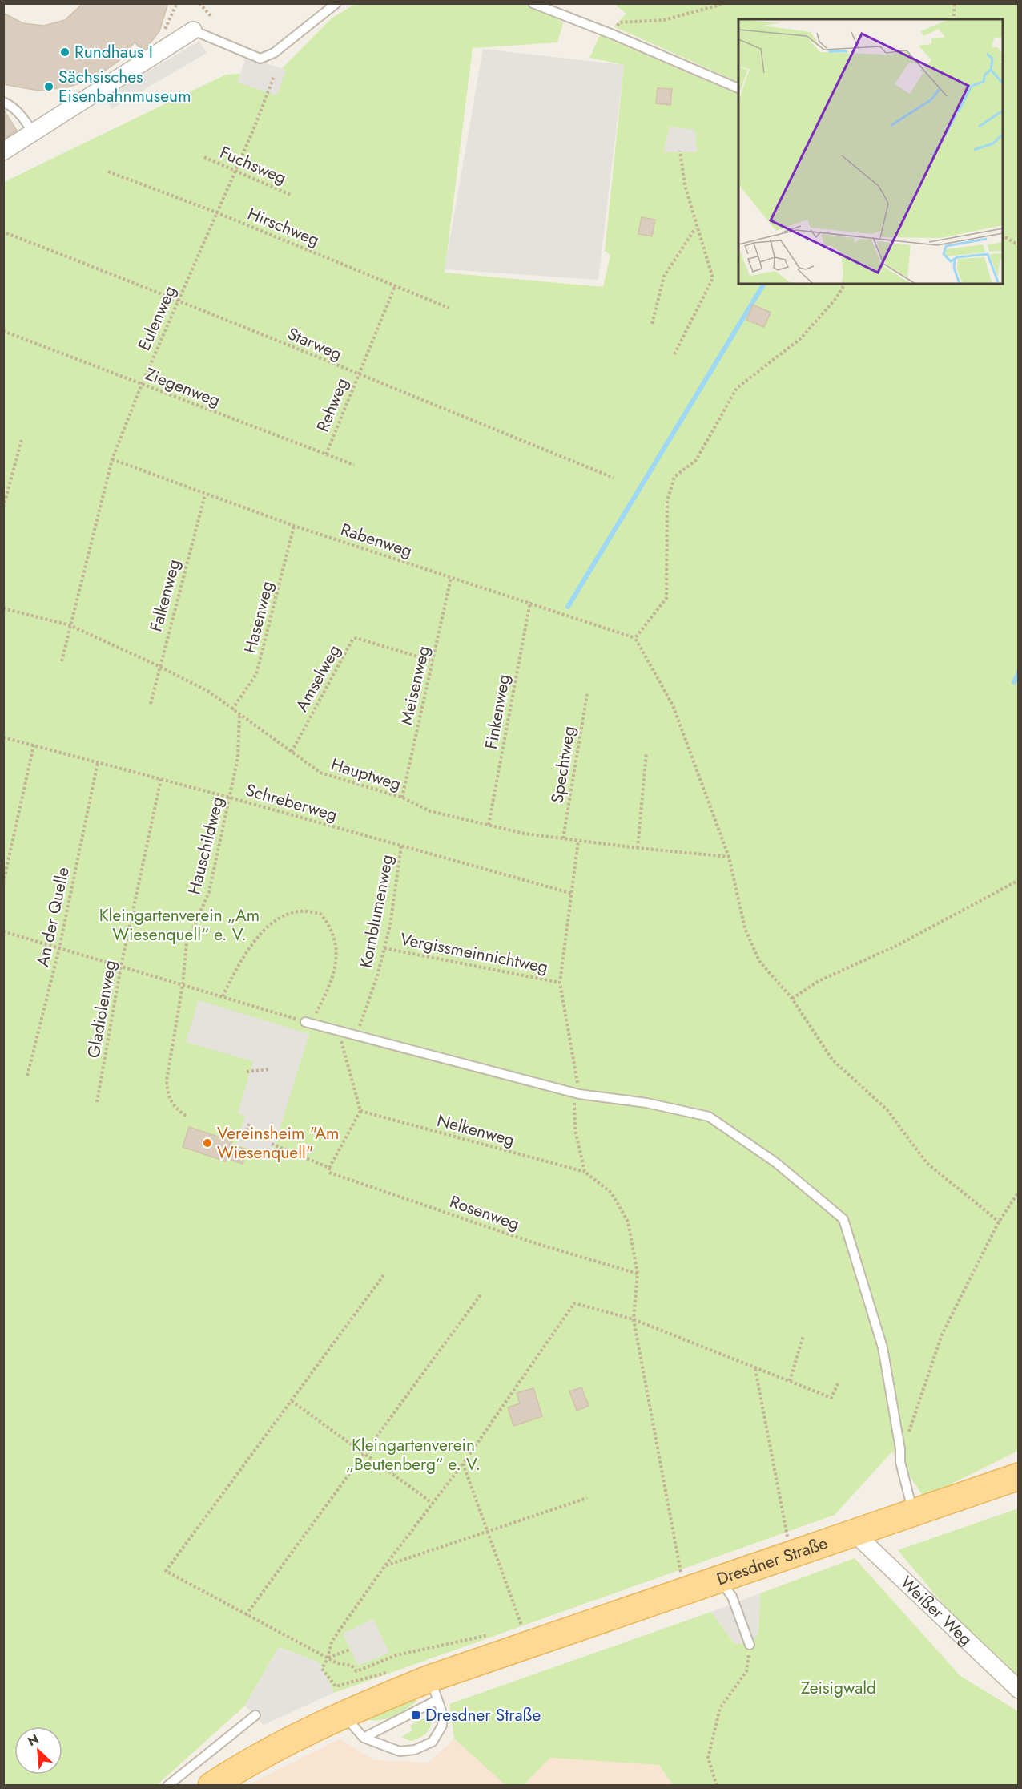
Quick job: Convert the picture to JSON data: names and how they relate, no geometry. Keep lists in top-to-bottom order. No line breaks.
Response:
{"streets":{"main road":["Dresdner Straße"],"street":["Weißer Weg"],"path":["Fuchsweg","Hirschweg","Eulenweg","Starweg","Ziegenweg","Rehweg","Rabenweg","Falkenweg","Hasenweg","Amselweg","Meisenweg","Finkenweg","Spechtweg","Hauptweg","Schreberweg","Hauschildweg","Kornblumenweg","An der Quelle","Vergissmeinnichtweg","Gladiolenweg","Nelkenweg","Rosenweg"]},"crossings":[["Fuchsweg","Eulenweg"],["Hirschweg","Eulenweg"],["Hirschweg","Rehweg"],["Eulenweg","Starweg"],["Eulenweg","Ziegenweg"],["Eulenweg","Rabenweg"],["Eulenweg","Hauptweg"],["Starweg","Rehweg"],["Ziegenweg","Rehweg"],["Rabenweg","Falkenweg"],["Rabenweg","Hasenweg"],["Rabenweg","Meisenweg"],["Rabenweg","Finkenweg"],["Falkenweg","Hauptweg"],["Hasenweg","Hauptweg"],["Amselweg","Meisenweg"],["Amselweg","Hauptweg"],["Meisenweg","Hauptweg"],["Finkenweg","Hauptweg"],["Spechtweg","Hauptweg"],["Hauptweg","Hauschildweg"],["Schreberweg","Hauschildweg"],["Schreberweg","Kornblumenweg"],["Schreberweg","An der Quelle"],["Schreberweg","Gladiolenweg"],["Kornblumenweg","Vergissmeinnichtweg"],["Dresdner Straße","Weißer Weg"]],"parks":["Kleingartenverein „Am Wiesenquell“ e. V.","Kleingartenverein „Beutenberg“ e. V.","Zeisigwald"],"places":{"other":["Rundhaus I","Sächsisches Eisenbahnmuseum","Vereinsheim \"Am Wiesenquell\""],"transit":["Dresdner Straße"]},"north":"top left"}
